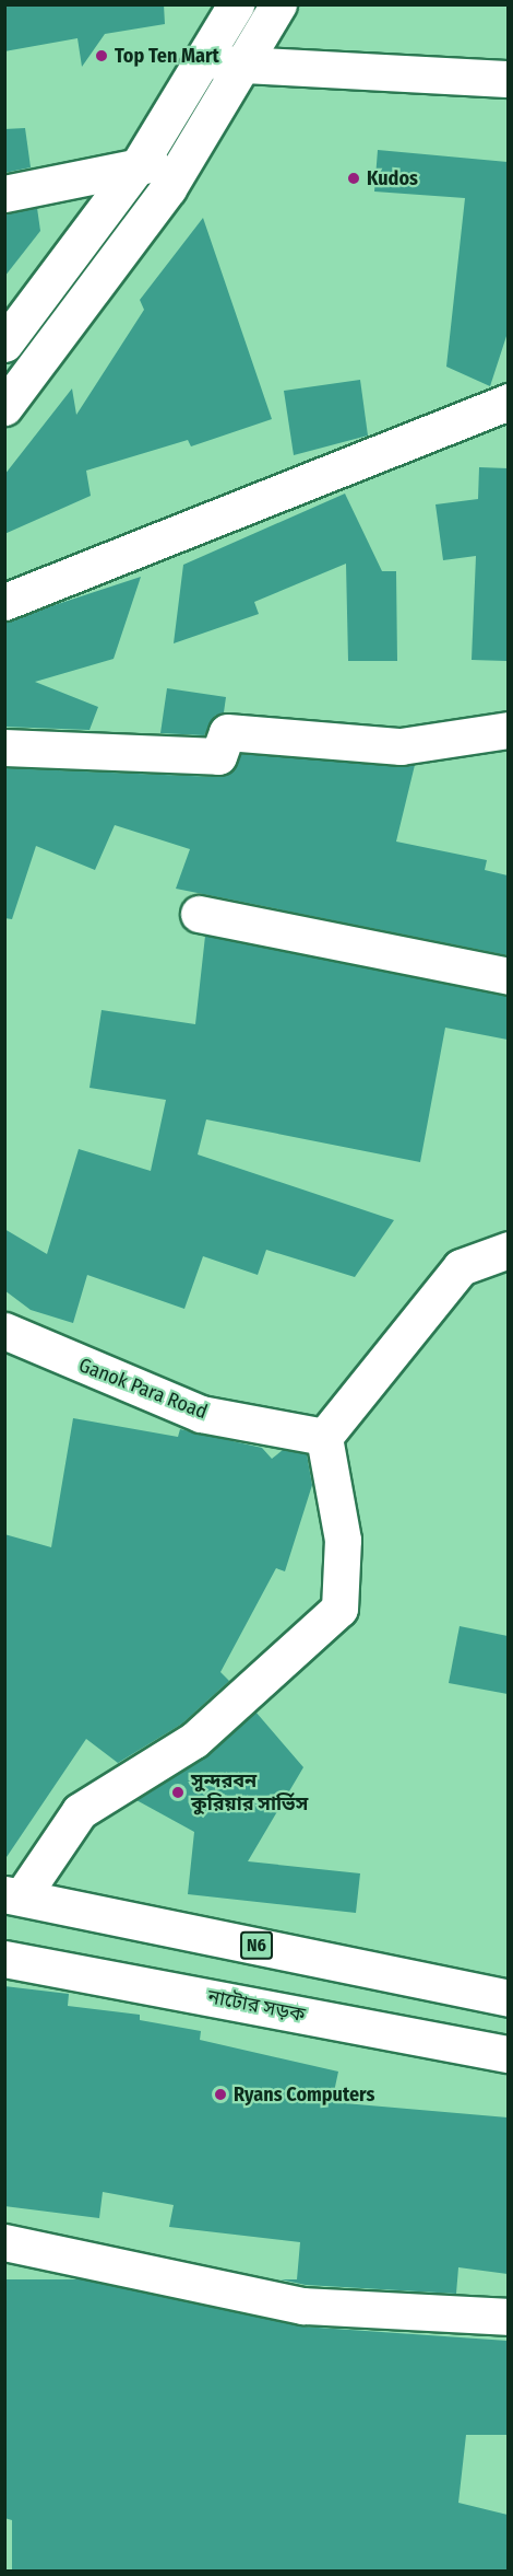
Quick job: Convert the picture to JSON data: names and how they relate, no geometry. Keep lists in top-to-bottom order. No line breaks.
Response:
{"streets":{"main road":["Ganok Para Road","N6","নাটোর সড়ক"]},"places":["Top Ten Mart","Kudos","সুন্দরবন কুরিয়ার সার্ভিস","Ryans Computers"]}
